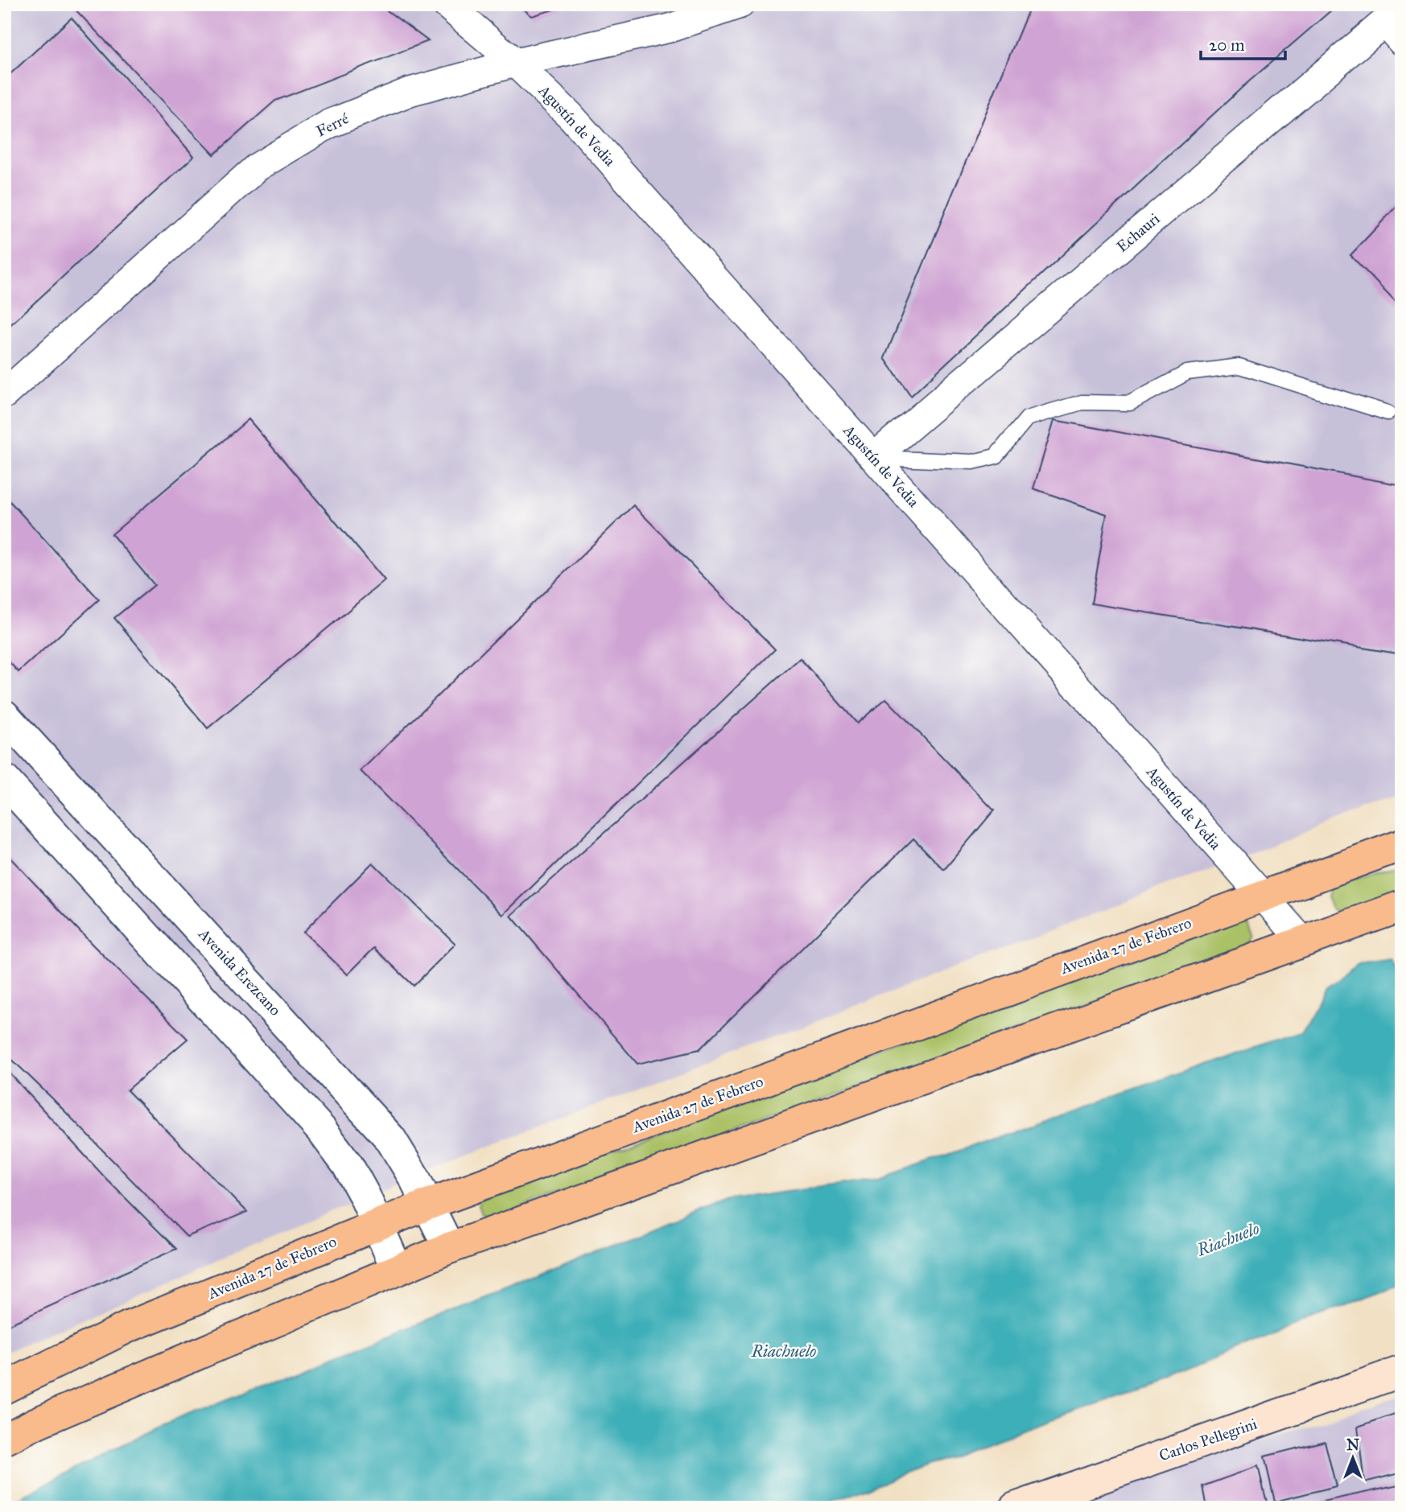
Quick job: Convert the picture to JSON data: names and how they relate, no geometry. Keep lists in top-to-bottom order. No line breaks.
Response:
{"streets":{"main road":["Avenida 27 de Febrero","Carlos Pellegrini"],"street":["Ferré","Agustín de Vedia","Echauri","Avenida Erezcano"]},"crossings":[["Ferré","Agustín de Vedia"],["Agustín de Vedia","Echauri"],["Agustín de Vedia","Avenida 27 de Febrero"],["Avenida 27 de Febrero","Avenida Erezcano"]],"water":["Riachuelo"],"scale_bar":"20 m","north":"top"}
